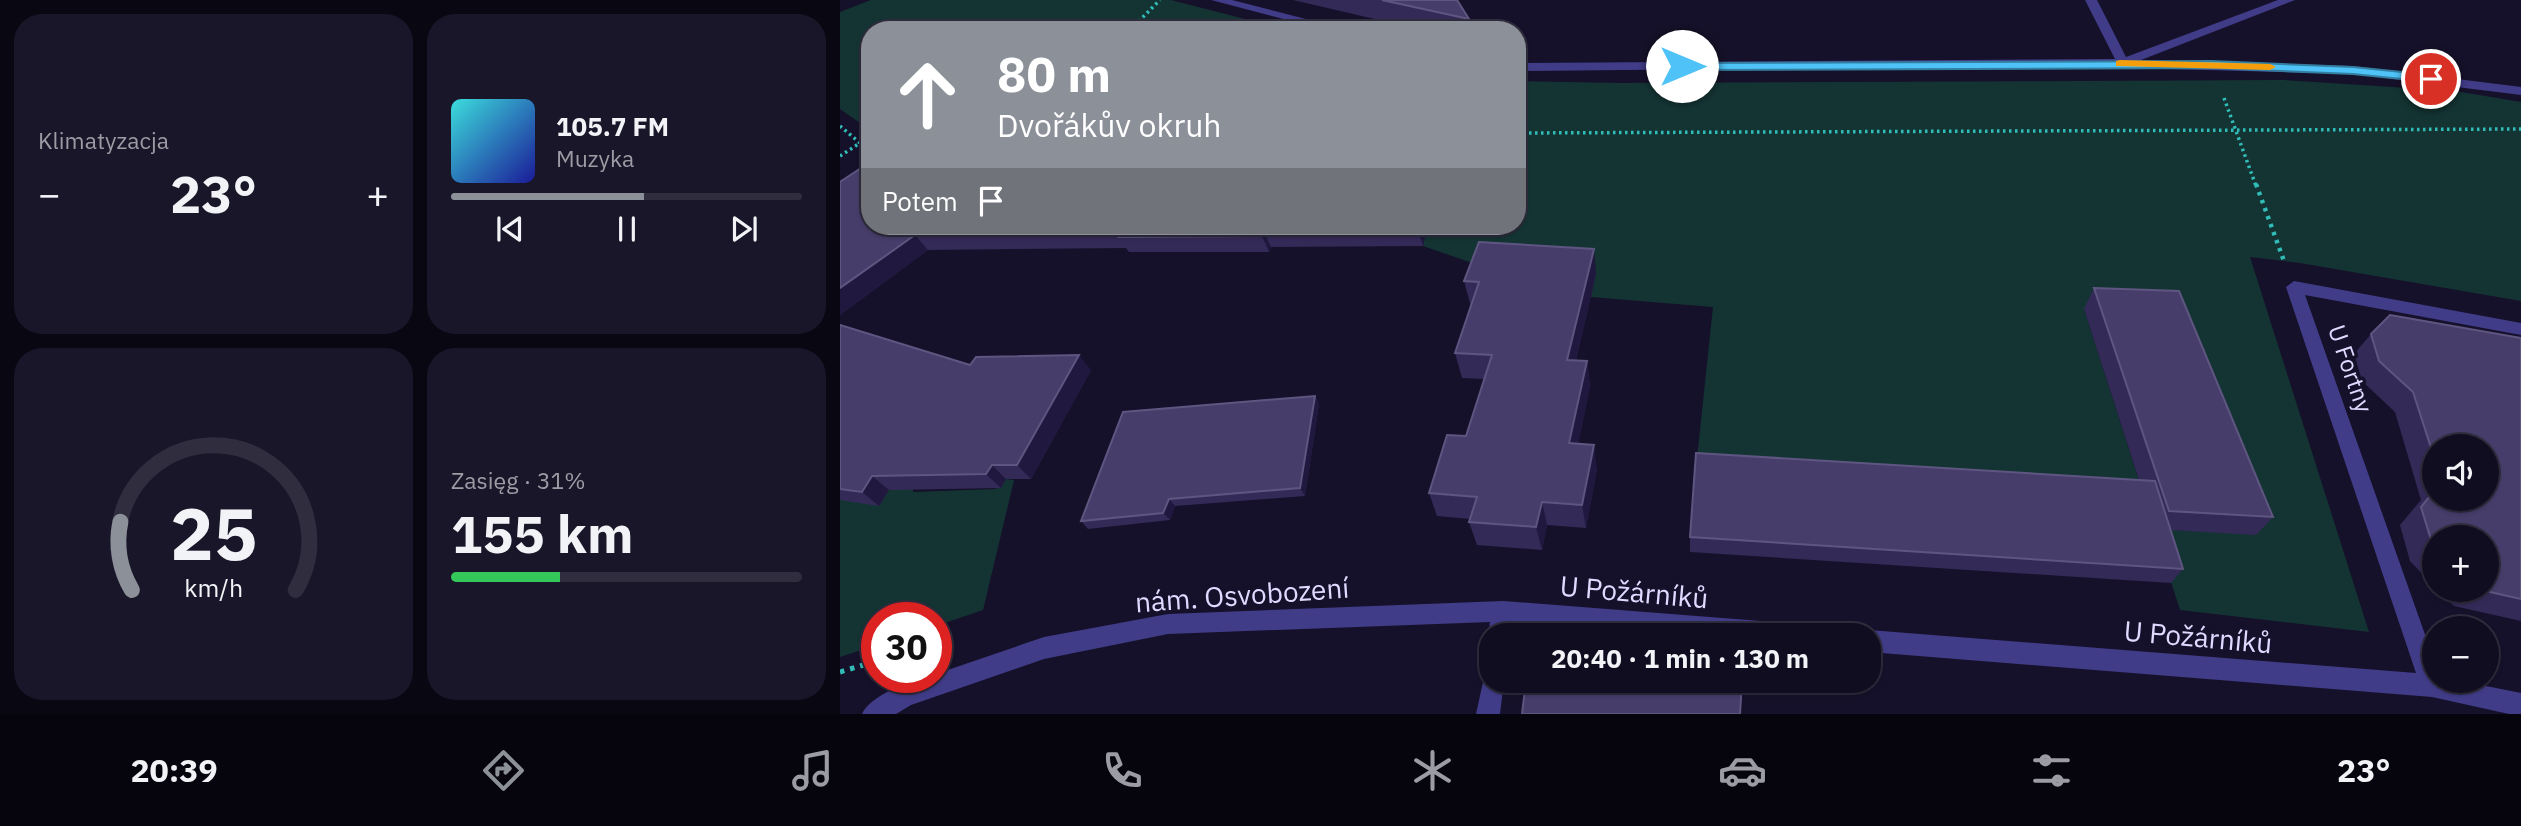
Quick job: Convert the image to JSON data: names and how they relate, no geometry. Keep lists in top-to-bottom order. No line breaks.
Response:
{"streets":{"street":["U Fortny","U Požárníků","nám. Osvobození"]},"crossings":[["U Požárníků","nám. Osvobození"]],"page":{"tile":["Klimatyzacja",["Zasięg · 31%","155 km"]],"turn":["80 m","Dvořákův okruh"],"song":["105.7 FM","Muzyka"],"heat":["−","23°","+"],"then":"Potem","map_buttons":["+","−"],"limit":"30","trip":"20:40 · 1 min · 130 m","tabs":["20:39","23°"],"gauge":["25","km/h"]}}
